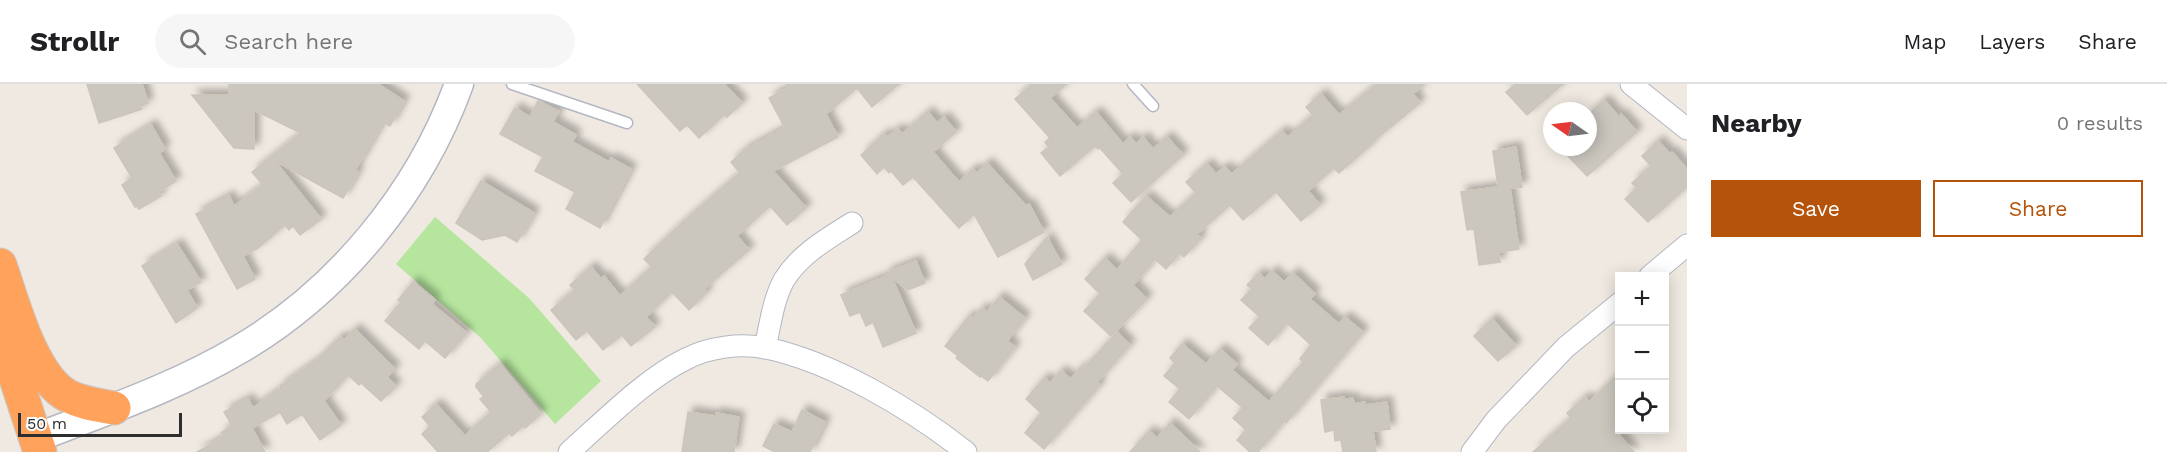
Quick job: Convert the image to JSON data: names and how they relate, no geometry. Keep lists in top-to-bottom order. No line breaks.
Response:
{"scale_bar":"50 m","north":"left","page":{"header":"Strollr","search":"Search here","nav":["Map","Layers","Share"],"heading":["Nearby","0 results"],"buttons":["Save","Share"],"map_buttons":["+","−"],"scale":"50 m"}}
